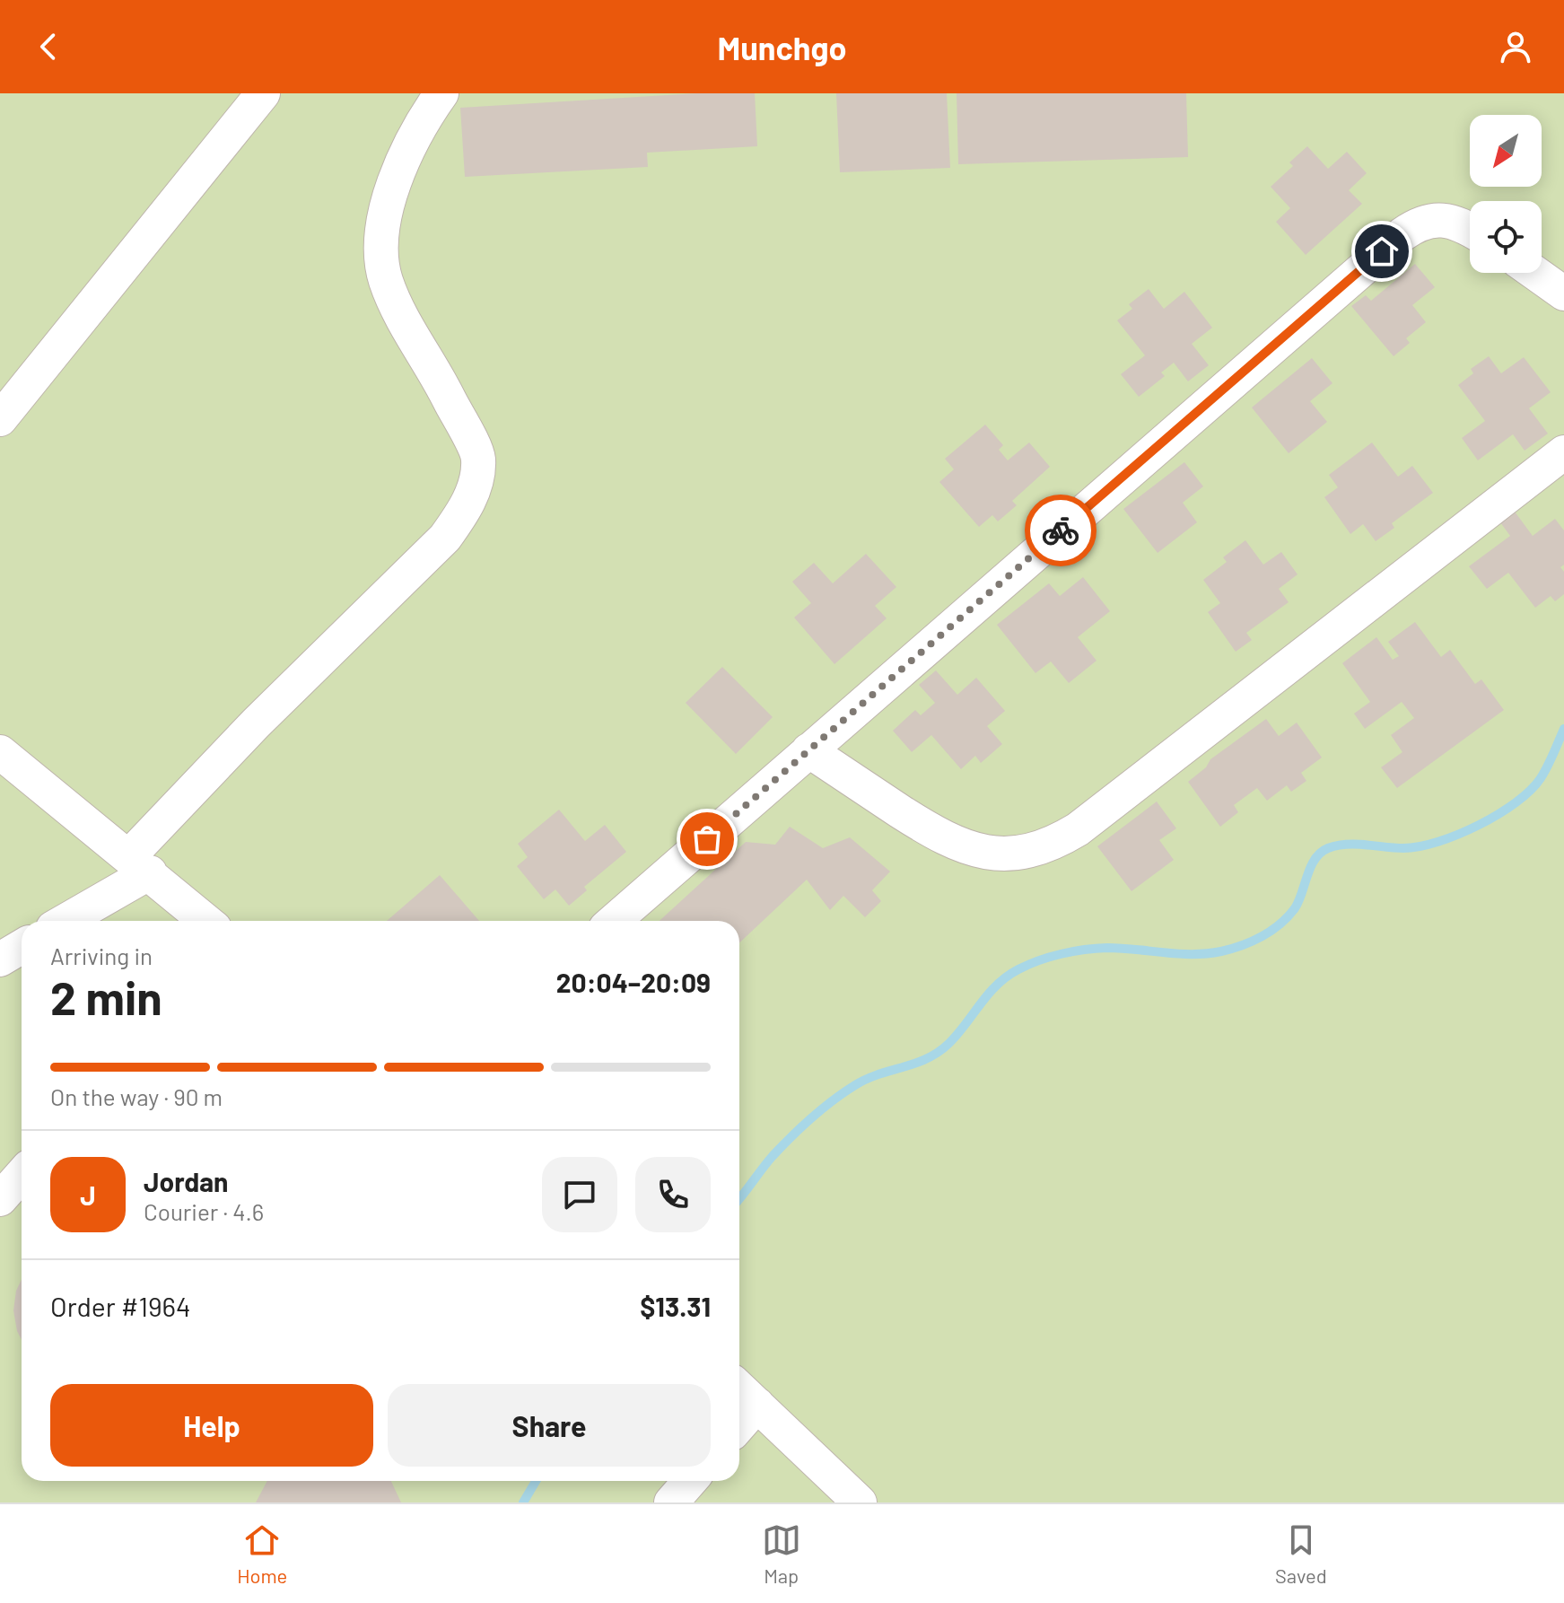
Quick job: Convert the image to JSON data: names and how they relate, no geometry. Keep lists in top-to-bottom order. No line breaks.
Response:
{"north":"bottom left","page":{"header":"Munchgo","heading":["2 min","Arriving in","20:04–20:09"],"panel":["Jordan","Courier · 4.6","Order #1964","$13.31"],"bar":"On the way · 90 m","round":"J","buttons":["Help","Share"],"tabs":["Home","Map","Saved"]}}
